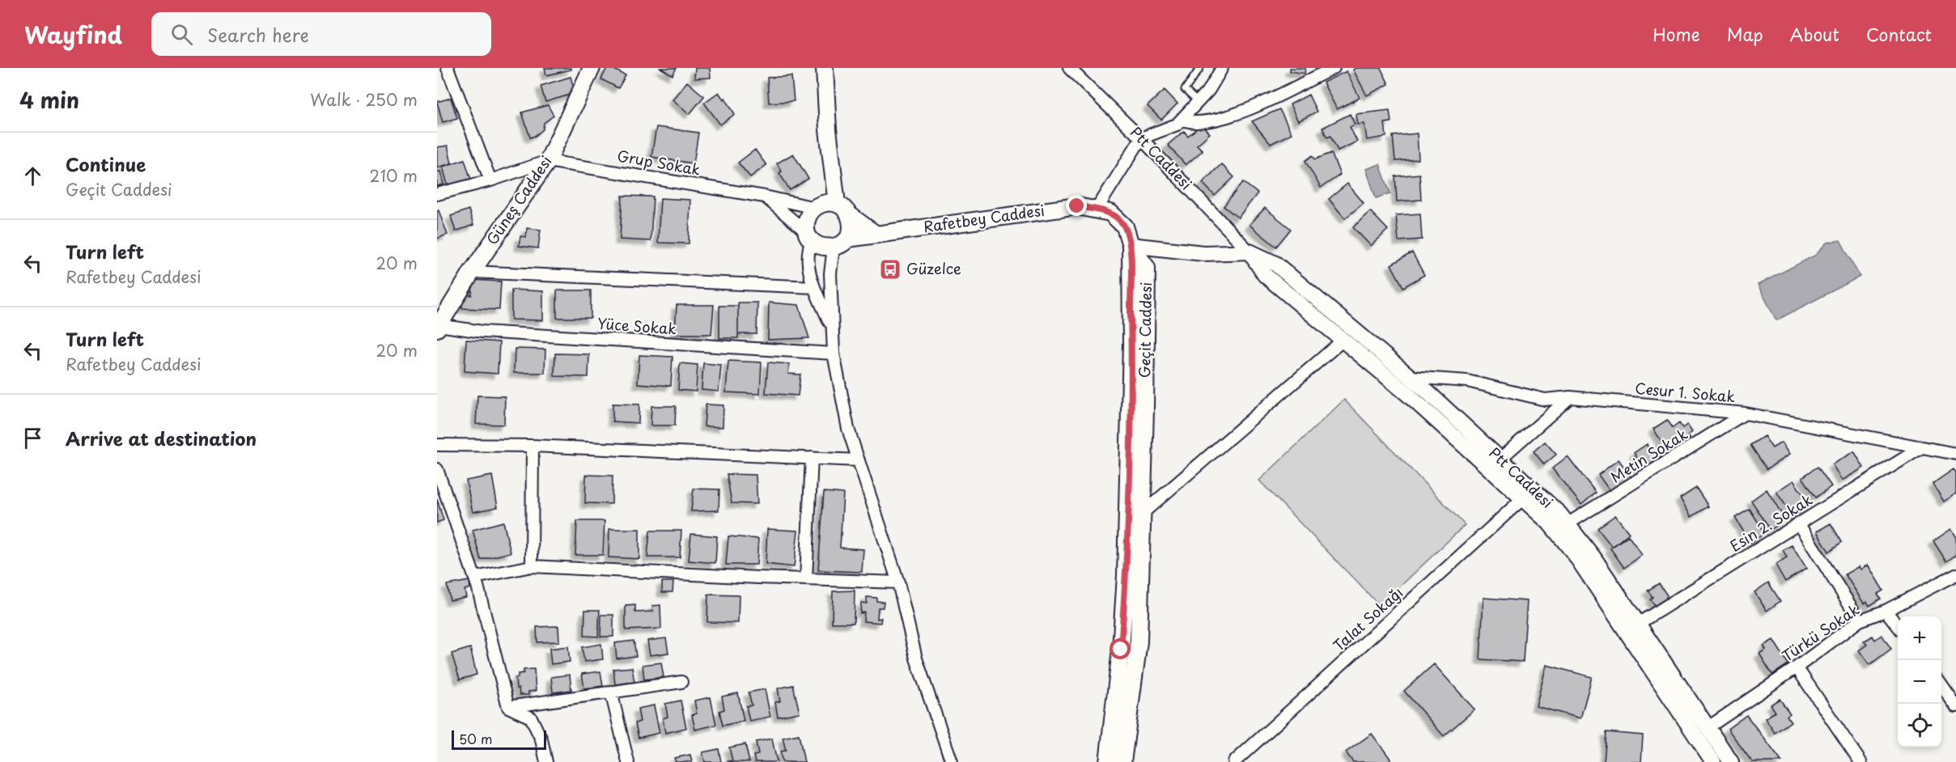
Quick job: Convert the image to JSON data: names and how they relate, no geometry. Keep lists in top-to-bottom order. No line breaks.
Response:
{"streets":{"main road":["Güneş Caddesi","Rafetbey Caddesi","Geçit Caddesi"],"street":["Ptt Caddesi","Grup Sokak","Yüce Sokak","Cesur 1. Sokak","Metin Sokak","Esin 2. Sokak","Talat Sokağı","Türkü Sokak"]},"crossings":[["Ptt Caddesi","Cesur 1. Sokak"],["Ptt Caddesi","Metin Sokak"],["Ptt Caddesi","Esin 2. Sokak"],["Ptt Caddesi","Talat Sokağı"],["Ptt Caddesi","Türkü Sokak"],["Grup Sokak","Güneş Caddesi"],["Grup Sokak","Rafetbey Caddesi"],["Güneş Caddesi","Yüce Sokak"],["Rafetbey Caddesi","Geçit Caddesi"],["Cesur 1. Sokak","Metin Sokak"],["Cesur 1. Sokak","Esin 2. Sokak"]],"places":{"bus stop":["Güzelce"]},"scale_bar":"50 m","page":{"header":"Wayfind","search":"Search here","nav":["Home","Map","About","Contact"],"heading":["4 min","Walk · 250 m"],"list":[["Continue","Geçit Caddesi","210 m"],["Turn left","Rafetbey Caddesi","20 m"],["Turn left","Rafetbey Caddesi","20 m"],"Arrive at destination"],"map_buttons":["+","−"],"scale":"50 m"}}
